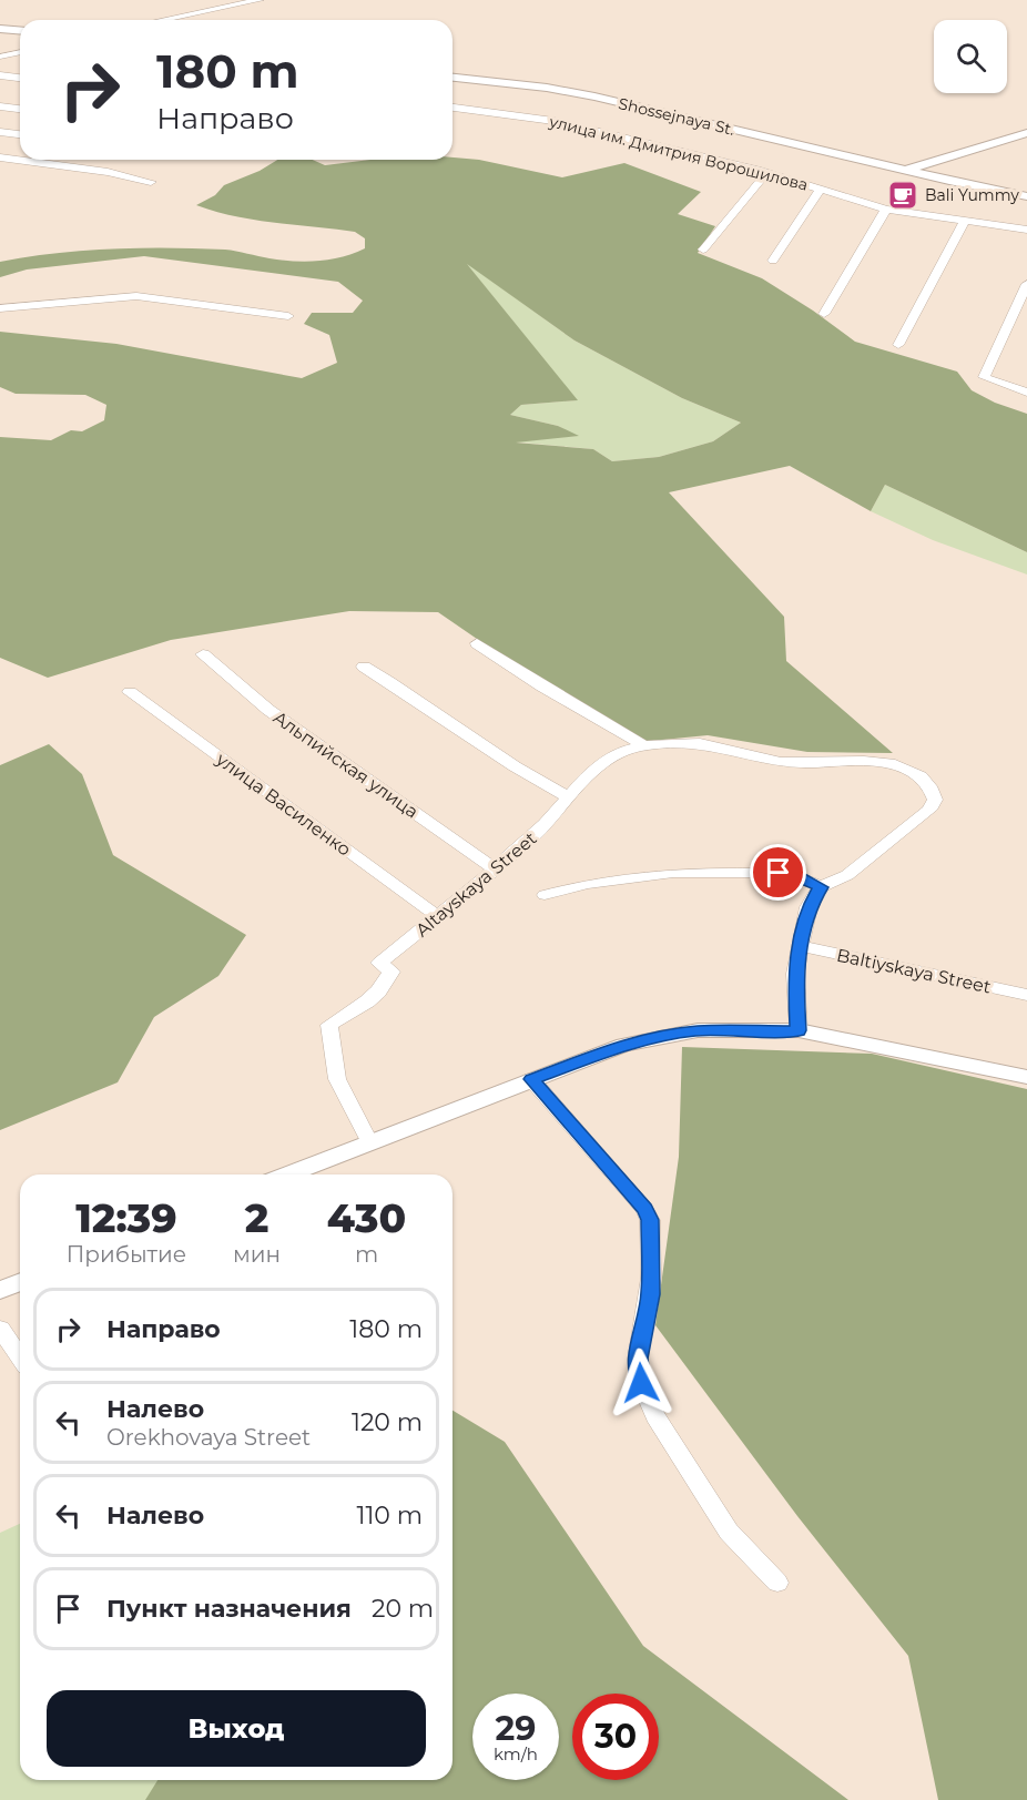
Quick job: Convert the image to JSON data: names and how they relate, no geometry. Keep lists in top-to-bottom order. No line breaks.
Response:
{"streets":{"street":["Shossejnaya St.","улица им. Дмитрия Ворошилова","Альпийская улица","улица Василенко","Altayskaya Street","Baltiyskaya Street"]},"crossings":[["Альпийская улица","Altayskaya Street"],["улица Василенко","Altayskaya Street"]],"places":{"cafe":["Bali Yummy"]},"page":{"turn":["180 m","Направо"],"eta":["12:39","Прибытие","2","мин","430","m"],"list":[{"name":"Направо","value":"180 m"},{"name":"Налево","note":"Orekhovaya Street","value":"120 m"},{"name":"Налево","value":"110 m"},{"name":"Пункт назначения","value":"20 m"}],"buttons":"Выход","speed":"29 km/h","limit":"30"}}
